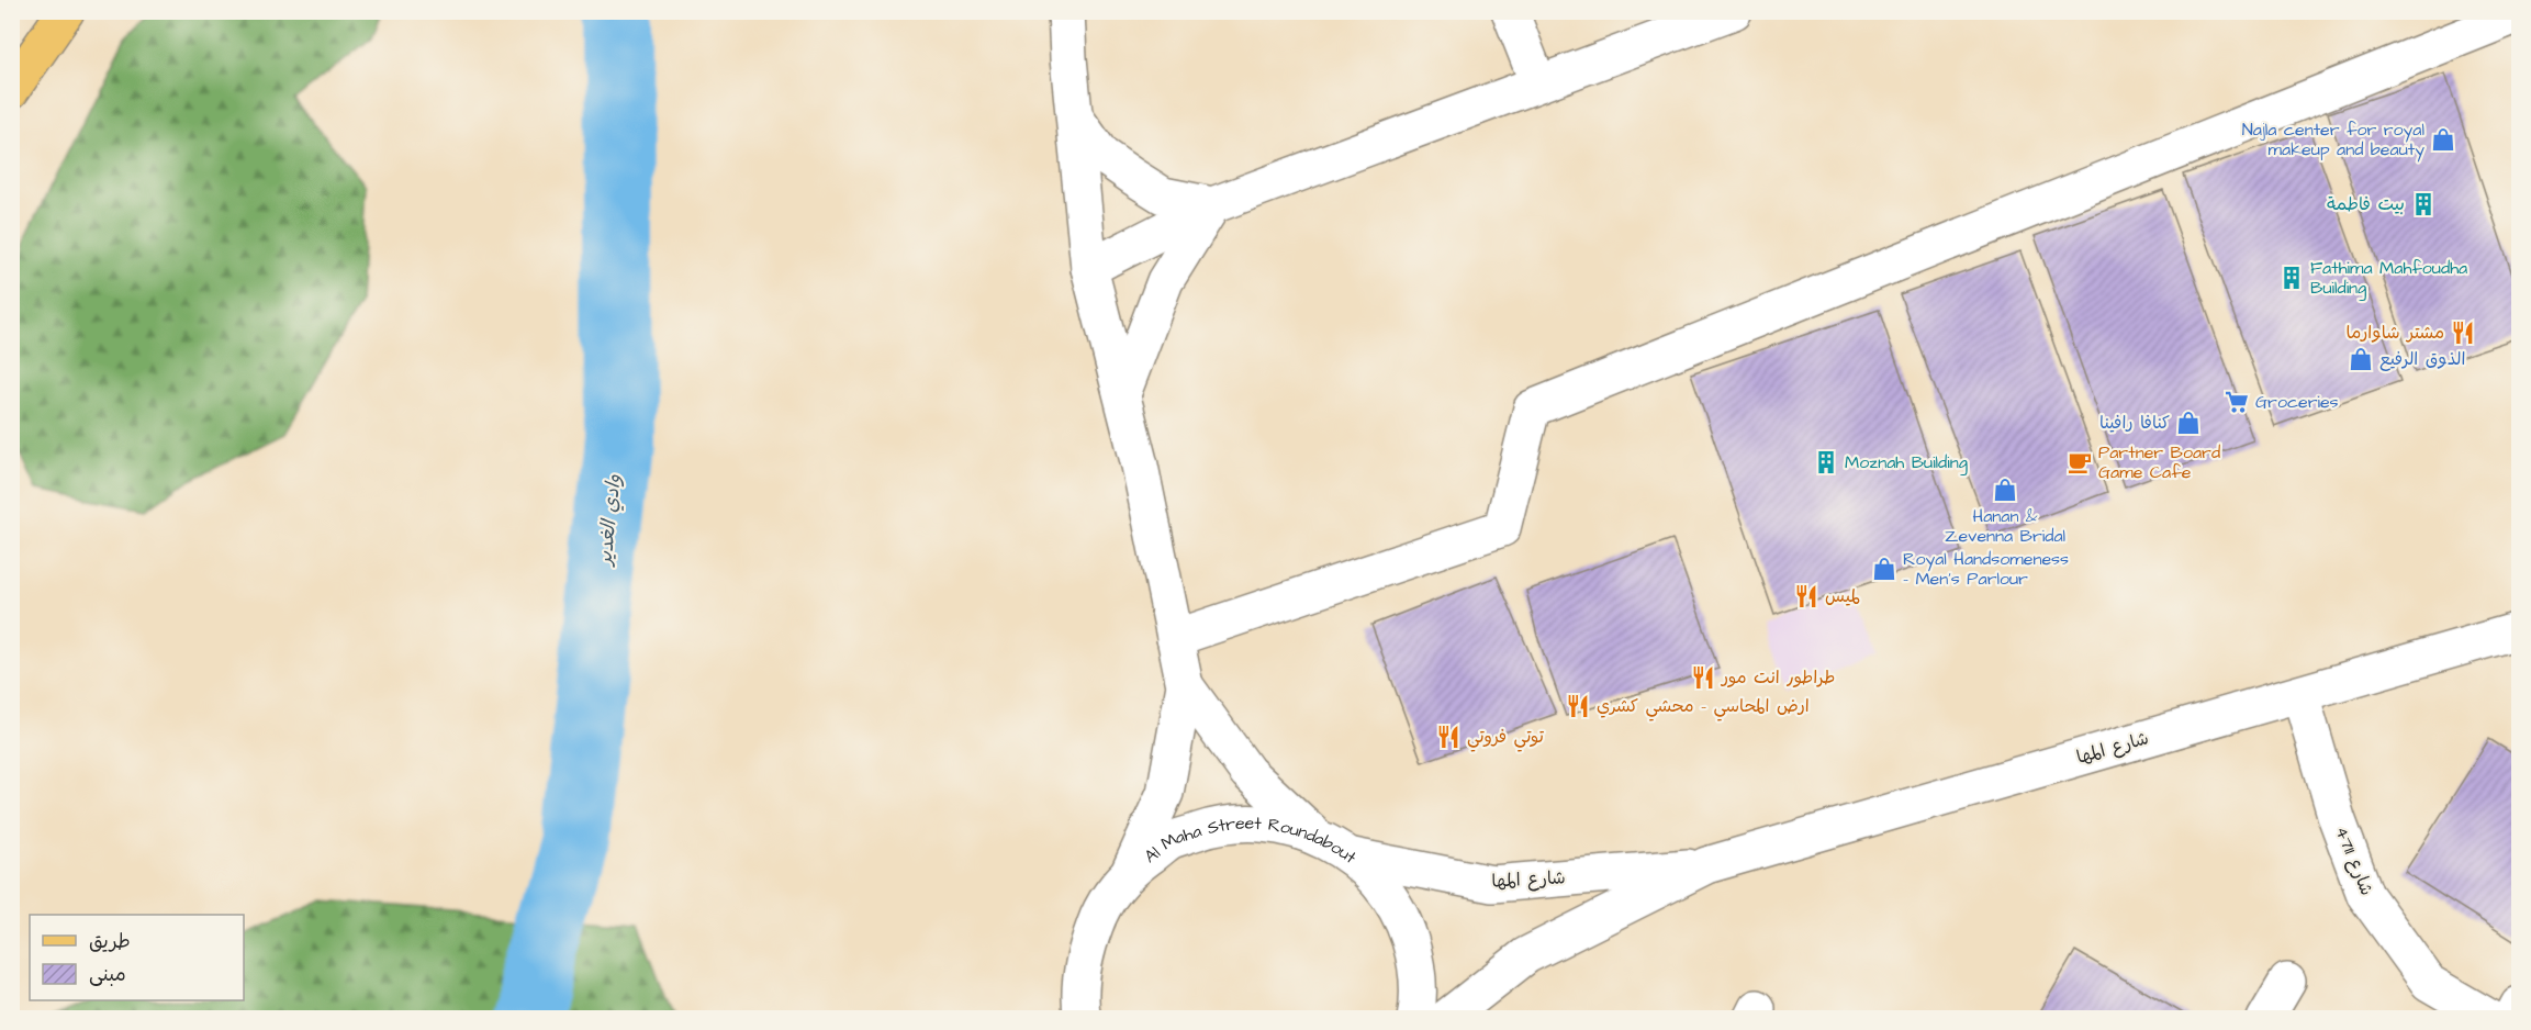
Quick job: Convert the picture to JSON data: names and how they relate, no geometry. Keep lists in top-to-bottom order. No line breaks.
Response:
{"streets":{"street":["شارع المها","4711 شارع","Al Maha Street Roundabout"]},"crossings":[["شارع المها","4711 شارع"],["شارع المها","Al Maha Street Roundabout"]],"water":["وادي الغدير"],"places":{"shop":["Najla center for royal makeup and beauty","الذوق الرفيع","كنافا رافينا","Hanan & Zevenna Bridal","Royal Handsomeness - Men's Parlour"],"building":["بيت فاطمة","Fathima Mahfoudha Building","Moznah Building"],"restaurant":["مشتر شاوارما","لميس","طراطور انت مور","ارض المحاسي - محشي كشري","توتي فروتي"],"supermarket":["Groceries"],"cafe":["Partner Board Game Cafe"]},"legend":["طريق","مبنى"]}
